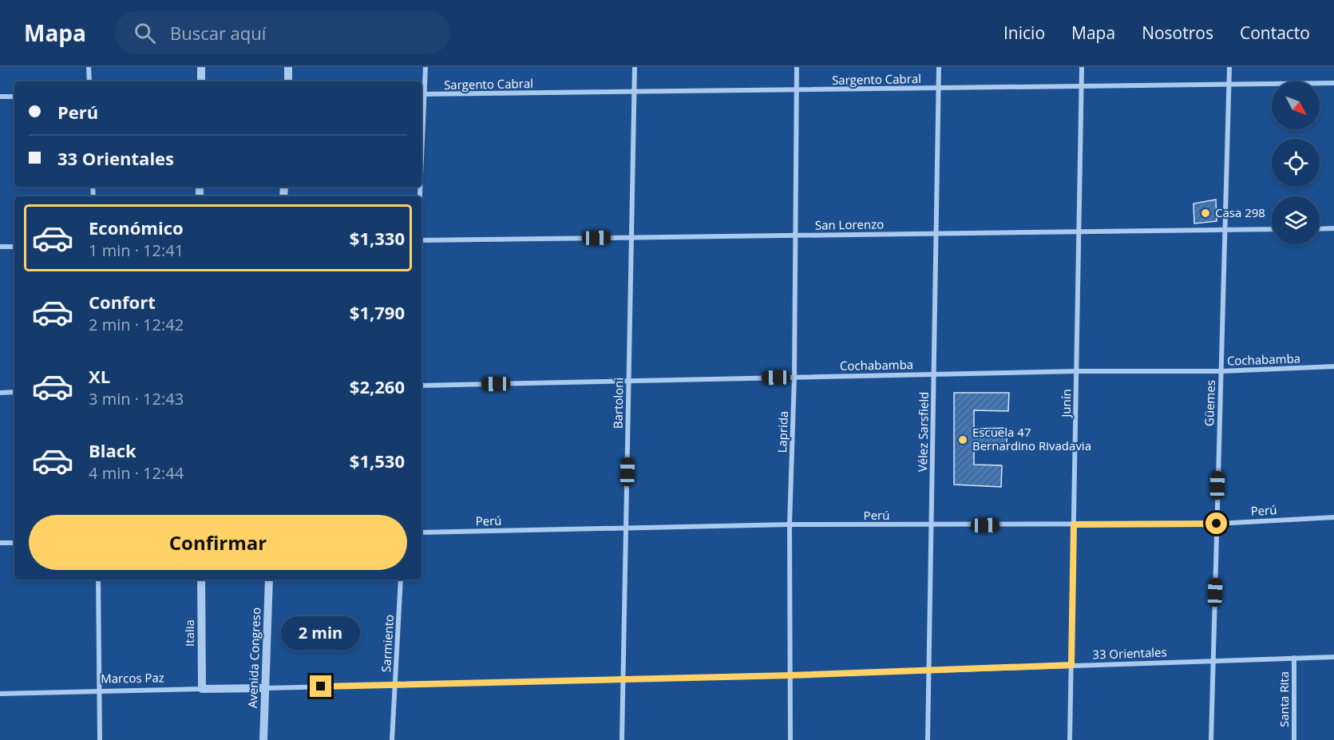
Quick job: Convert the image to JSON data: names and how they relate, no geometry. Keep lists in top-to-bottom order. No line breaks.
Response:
{"streets":{"street":["Sargento Cabral","San Lorenzo","Cochabamba","Bartoloni","Junín","Güemes","Laprida","Vélez Sarsfield","Perú","Italia","Sarmiento","33 Orientales","Avenida Congreso","Marcos Paz","Santa Rita"]},"crossings":[["Sargento Cabral","Bartoloni"],["Sargento Cabral","Junín"],["Sargento Cabral","Güemes"],["Sargento Cabral","Laprida"],["Sargento Cabral","Vélez Sarsfield"],["San Lorenzo","Bartoloni"],["San Lorenzo","Junín"],["San Lorenzo","Güemes"],["San Lorenzo","Laprida"],["San Lorenzo","Vélez Sarsfield"],["Cochabamba","Bartoloni"],["Cochabamba","Junín"],["Cochabamba","Güemes"],["Cochabamba","Laprida"],["Cochabamba","Vélez Sarsfield"],["Bartoloni","Perú"],["Bartoloni","33 Orientales"],["Junín","Perú"],["Junín","33 Orientales"],["Güemes","Perú"],["Güemes","33 Orientales"],["Laprida","Perú"],["Laprida","33 Orientales"],["Vélez Sarsfield","Perú"],["Vélez Sarsfield","33 Orientales"],["Italia","Marcos Paz"],["Sarmiento","33 Orientales"],["33 Orientales","Avenida Congreso"],["33 Orientales","Marcos Paz"],["33 Orientales","Santa Rita"],["Avenida Congreso","Marcos Paz"]],"places":["Casa 298","Escuela 47 Bernardino Rivadavia"],"north":"bottom right","page":{"header":"Mapa","search":"Buscar aquí","nav":["Inicio","Mapa","Nosotros","Contacto"],"banner":["Perú","33 Orientales"],"list":[{"name":"Económico","note":"1 min · 12:41","value":"$1,330"},{"name":"Confort","note":"2 min · 12:42","value":"$1,790"},{"name":"XL","note":"3 min · 12:43","value":"$2,260"},{"name":"Black","note":"4 min · 12:44","value":"$1,530"}],"buttons":"Confirmar","bubble":"2 min"}}
